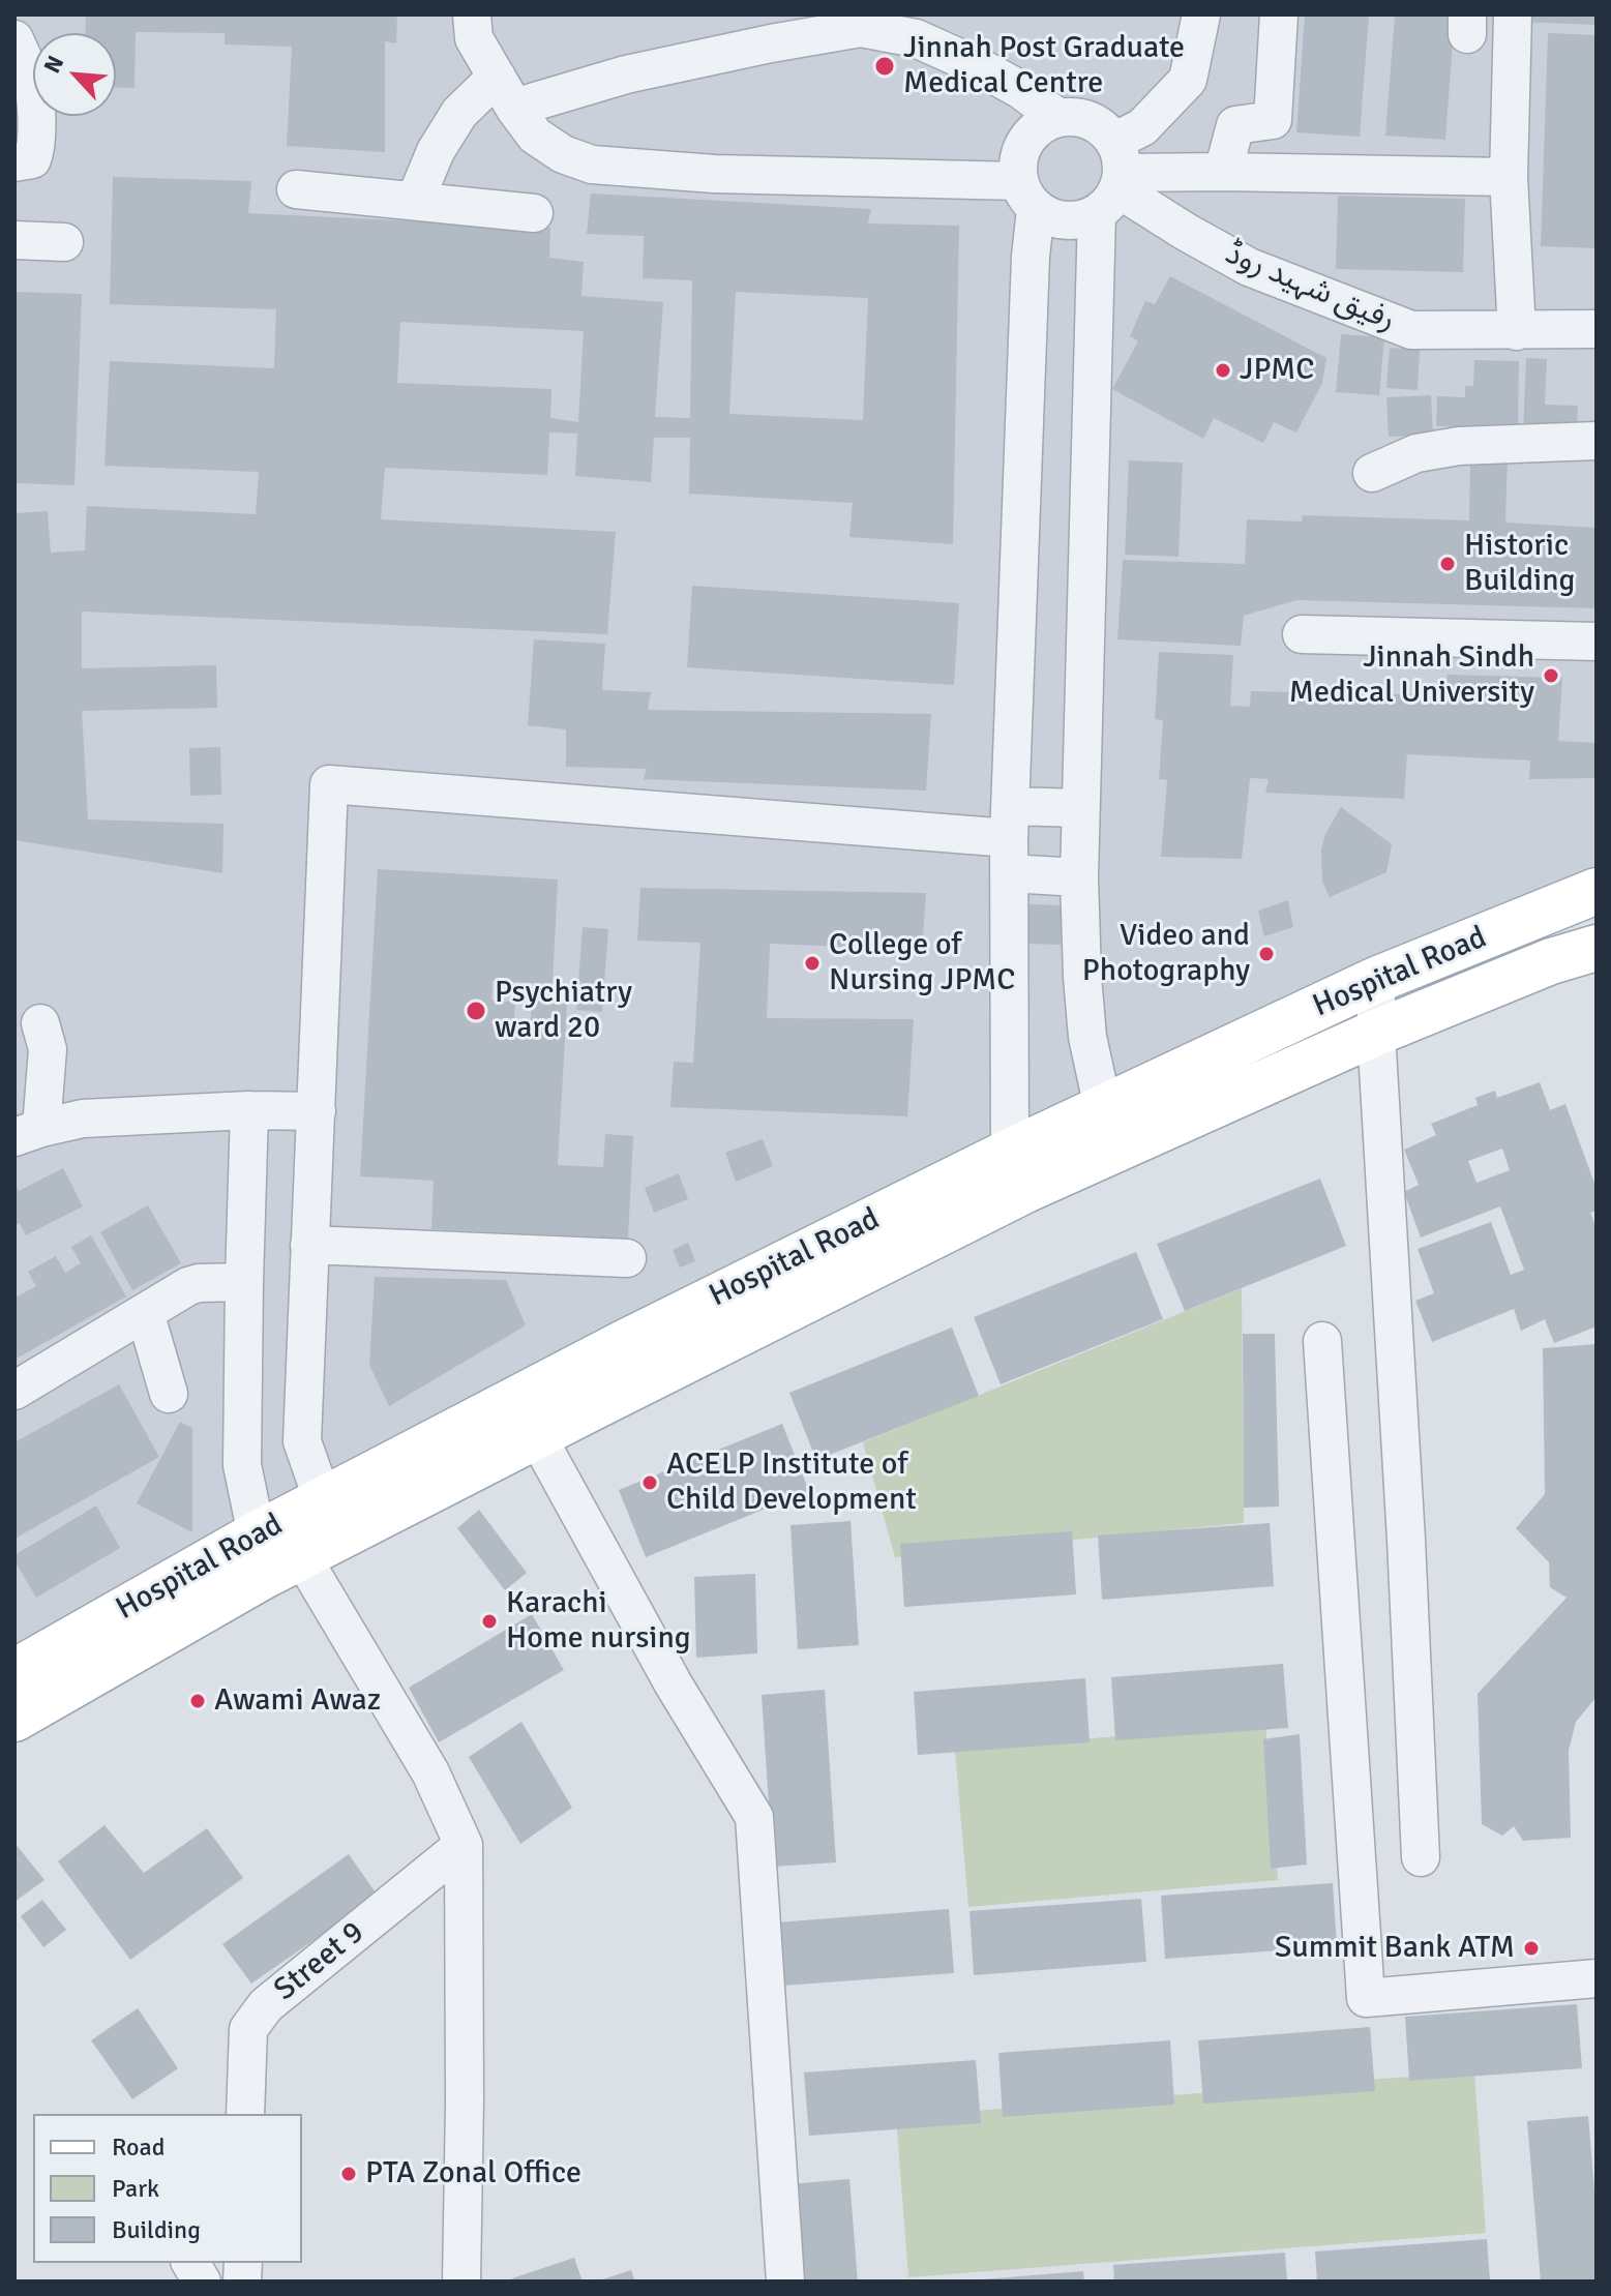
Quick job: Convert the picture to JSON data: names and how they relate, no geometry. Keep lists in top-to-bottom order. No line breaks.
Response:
{"streets":{"main road":["Hospital Road"],"street":["رفیق شہید روڈ","Street 9"]},"places":["Jinnah Post Graduate Medical Centre","JPMC","Historic Building","Jinnah Sindh Medical University","Video and Photography","College of Nursing JPMC","Psychiatry ward 20","ACELP Institute of Child Development","Karachi Home nursing","Awami Awaz","Summit Bank ATM","PTA Zonal Office"],"legend":["Road","Park","Building"],"north":"top left"}
